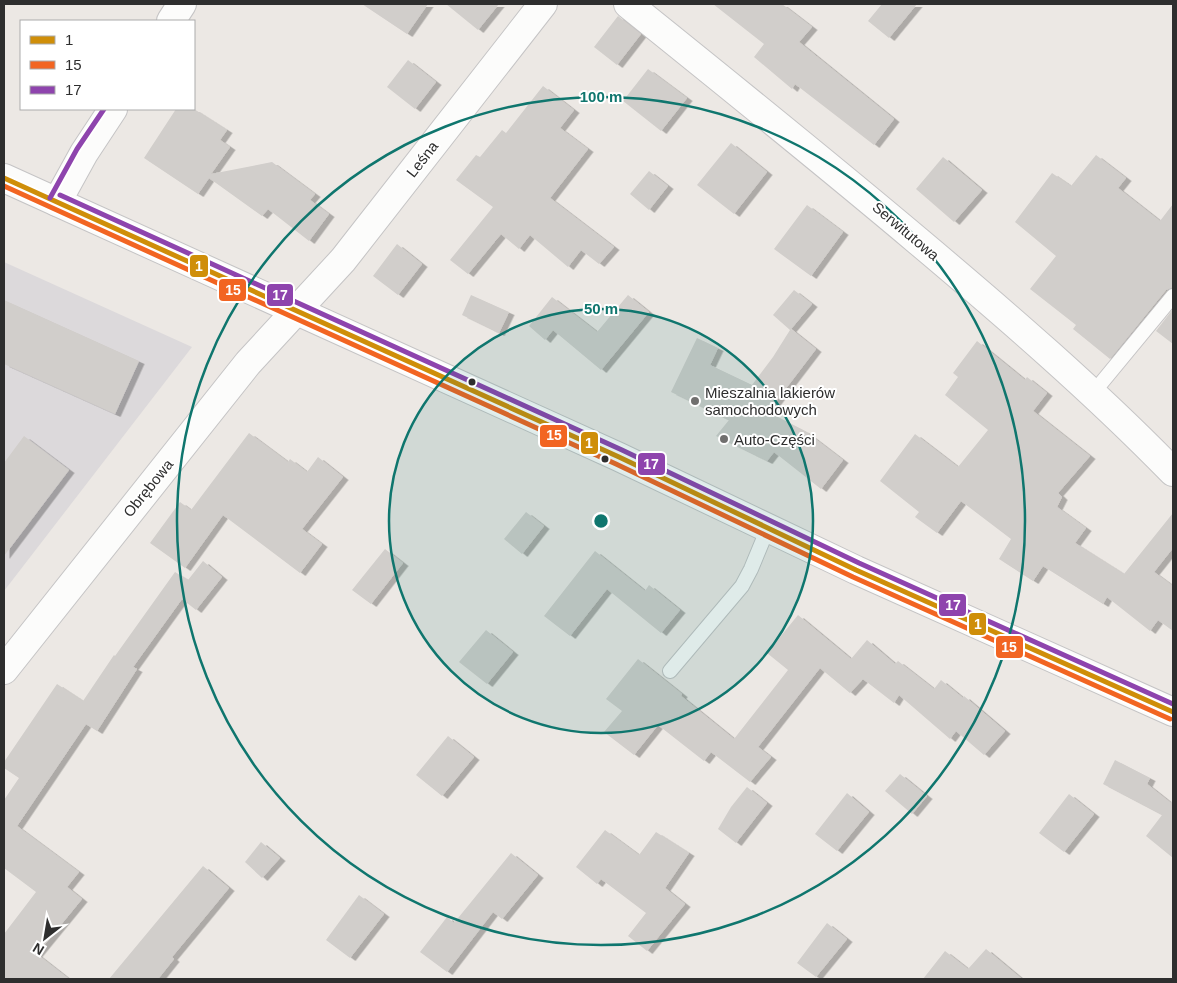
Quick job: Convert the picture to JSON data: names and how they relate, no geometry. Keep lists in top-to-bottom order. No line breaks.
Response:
{"streets":{"street":["Leśna","Serwitutowa","Obrębowa"]},"crossings":[["Leśna","Obrębowa"]],"places":["Mieszalnia lakierów samochodowych","Auto-Części"],"lines":["transit line 17","transit line 1","transit line 15"],"legend":["1","15","17"],"north":"bottom left","rings":["100 m","50 m"]}
